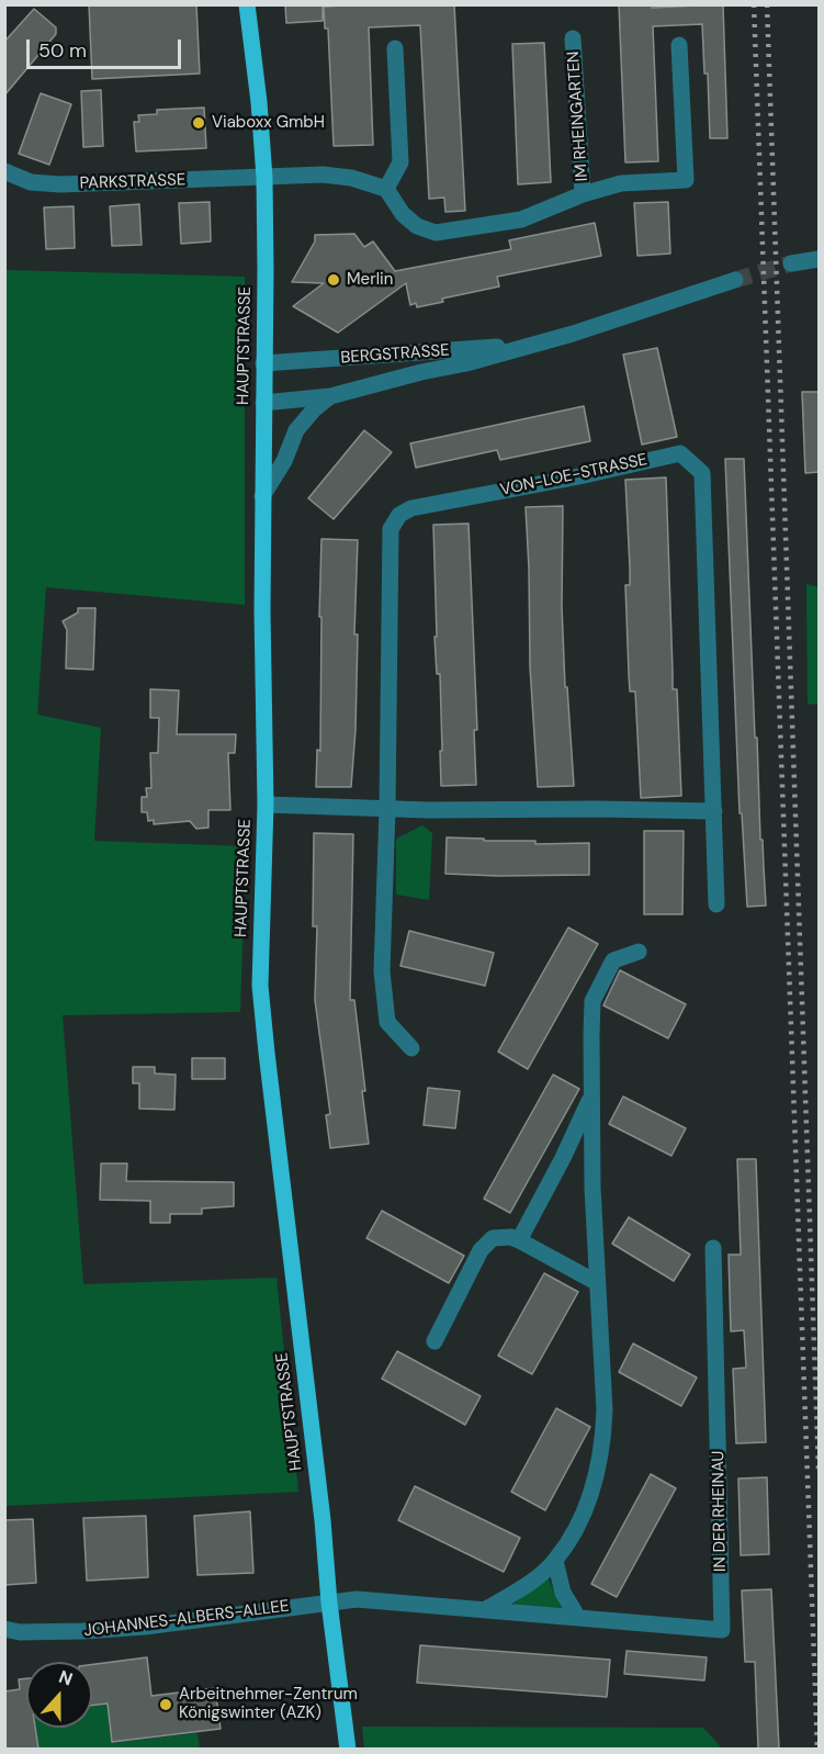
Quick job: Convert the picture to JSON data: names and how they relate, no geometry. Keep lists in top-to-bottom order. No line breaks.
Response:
{"streets":{"main road":["HAUPTSTRASSE"],"street":["IM RHEINGARTEN","PARKSTRASSE","BERGSTRASSE","VON-LOE-STRASSE","IN DER RHEINAU","JOHANNES-ALBERS-ALLEE"]},"crossings":[["PARKSTRASSE","HAUPTSTRASSE"],["HAUPTSTRASSE","BERGSTRASSE"],["HAUPTSTRASSE","IN DER RHEINAU"],["HAUPTSTRASSE","JOHANNES-ALBERS-ALLEE"],["IN DER RHEINAU","JOHANNES-ALBERS-ALLEE"]],"places":["Viaboxx GmbH","Merlin","Arbeitnehmer-Zentrum Königswinter (AZK)"],"scale_bar":"50 m","north":"top"}
